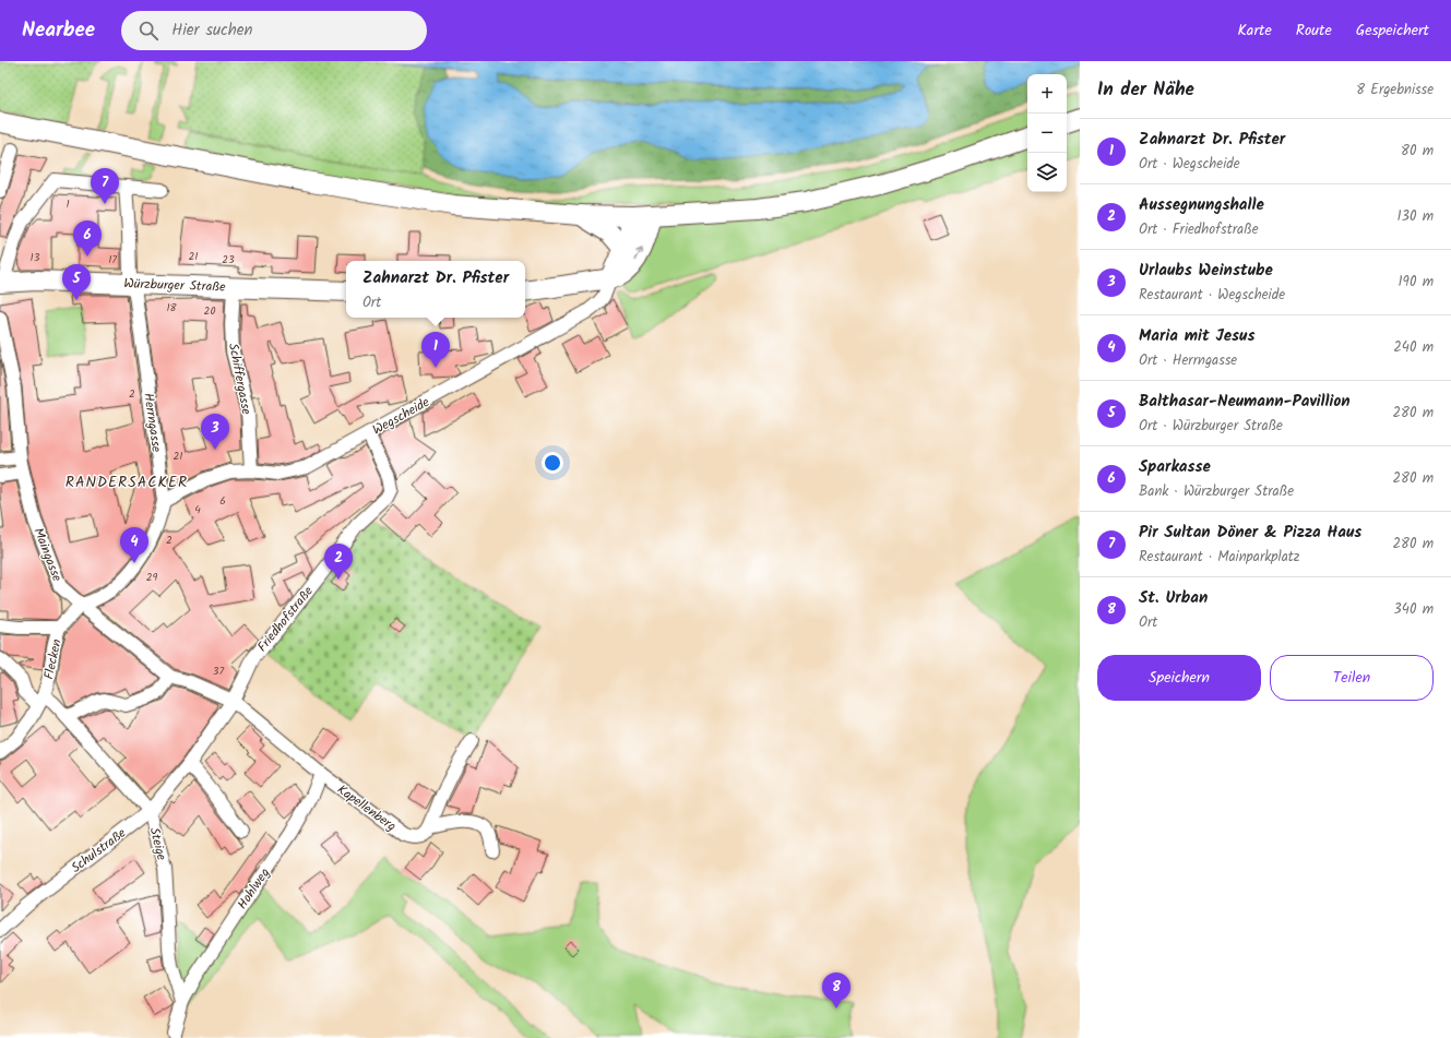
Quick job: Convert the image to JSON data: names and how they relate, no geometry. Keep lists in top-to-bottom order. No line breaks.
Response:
{"streets":{"main road":["Würzburger Straße"],"street":["Schiffergasse","Wegscheide","Herrngasse","Maingasse","Friedhofstraße","Flecken","Kapellenberg","Steige","Schulstraße","Hohlweg"]},"crossings":[["Würzburger Straße","Schiffergasse"],["Würzburger Straße","Herrngasse"],["Schiffergasse","Wegscheide"],["Wegscheide","Herrngasse"],["Wegscheide","Friedhofstraße"],["Herrngasse","Maingasse"],["Herrngasse","Flecken"],["Maingasse","Friedhofstraße"],["Maingasse","Flecken"],["Maingasse","Kapellenberg"],["Maingasse","Schulstraße"],["Friedhofstraße","Kapellenberg"],["Friedhofstraße","Schulstraße"],["Flecken","Steige"],["Kapellenberg","Schulstraße"],["Kapellenberg","Hohlweg"],["Steige","Schulstraße"],["Steige","Hohlweg"]],"districts":["RANDERSACKER"],"house_numbers":["1","21","13","17","23","18","20","2","21","6","4","2","29","37"],"page":{"header":"Nearbee","search":"Hier suchen","nav":["Karte","Route","Gespeichert"],"heading":["In der Nähe","8 Ergebnisse"],"map_buttons":["+","−"],"list":[{"mark":"1","name":"Zahnarzt Dr. Pfister","note":"Ort · Wegscheide","value":"80 m"},{"mark":"2","name":"Aussegnungshalle","note":"Ort · Friedhofstraße","value":"130 m"},{"mark":"3","name":"Urlaubs Weinstube","note":"Restaurant · Wegscheide","value":"190 m"},{"mark":"4","name":"Maria mit Jesus","note":"Ort · Herrngasse","value":"240 m"},{"mark":"5","name":"Balthasar-Neumann-Pavillion","note":"Ort · Würzburger Straße","value":"280 m"},{"mark":"6","name":"Sparkasse","note":"Bank · Würzburger Straße","value":"280 m"},{"mark":"7","name":"Pir Sultan Döner & Pizza Haus","note":"Restaurant · Mainparkplatz","value":"280 m"},{"mark":"8","name":"St. Urban","note":"Ort","value":"340 m"}],"pins":["7","6","5","1","3","4","2","8"],"popup":["Zahnarzt Dr. Pfister","Ort"],"buttons":["Speichern","Teilen"]}}
